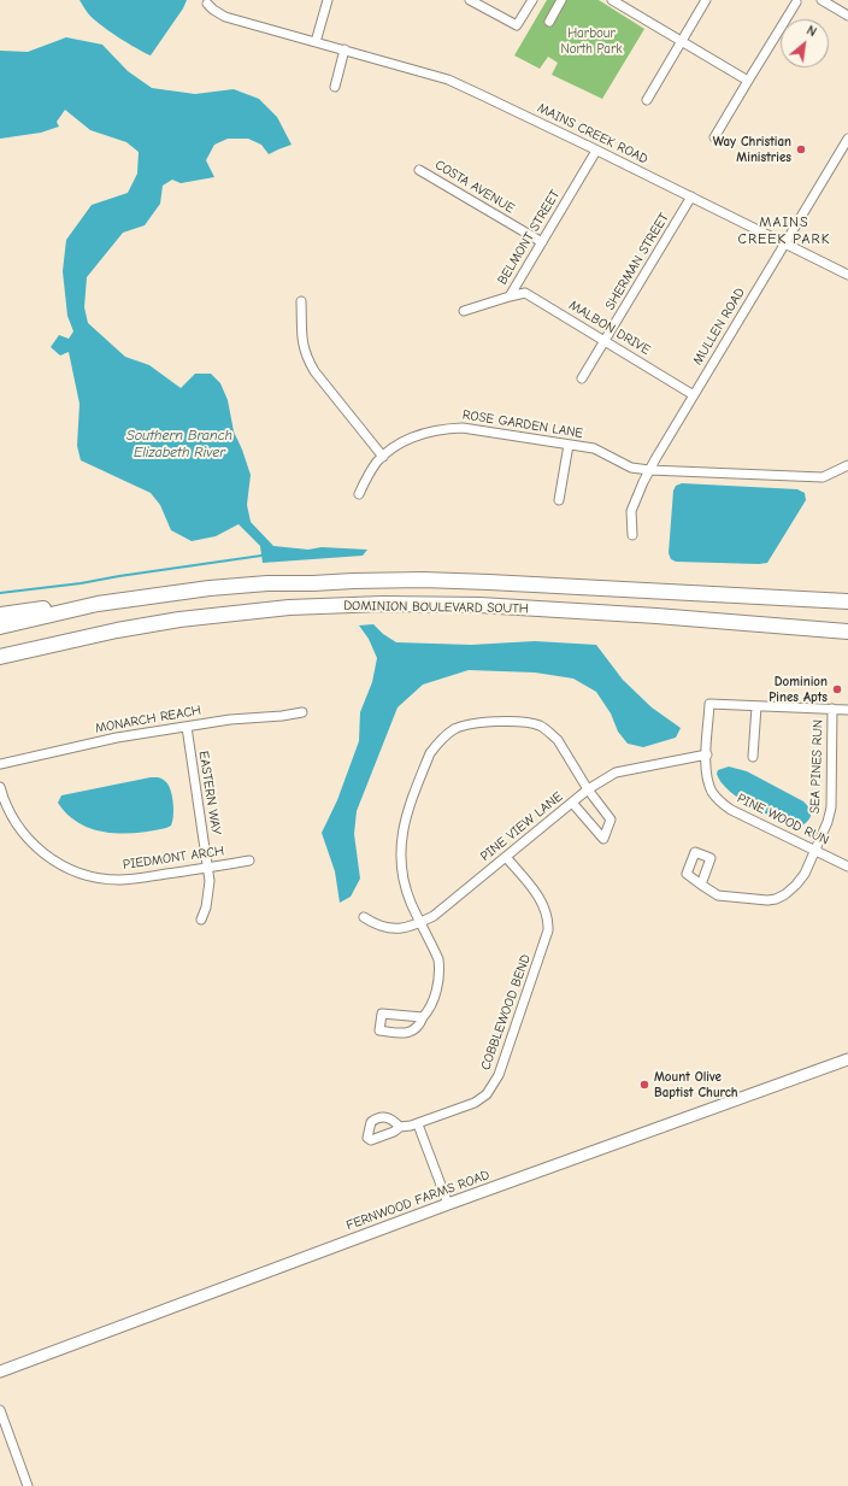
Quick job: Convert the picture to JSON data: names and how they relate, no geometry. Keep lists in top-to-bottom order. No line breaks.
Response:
{"streets":{"highway":["DOMINION BOULEVARD SOUTH"],"street":["MAINS CREEK ROAD","COSTA AVENUE","BELMONT STREET","SHERMAN STREET","MULLEN ROAD","MALBON DRIVE","ROSE GARDEN LANE","MONARCH REACH","SEA PINES RUN","EASTERN WAY","PINE WOOD RUN","PINE VIEW LANE","PIEDMONT ARCH","COBBLEWOOD BEND","FERNWOOD FARMS ROAD"]},"crossings":[["MAINS CREEK ROAD","BELMONT STREET"],["MAINS CREEK ROAD","SHERMAN STREET"],["MAINS CREEK ROAD","MULLEN ROAD"],["COSTA AVENUE","BELMONT STREET"],["BELMONT STREET","MALBON DRIVE"],["SHERMAN STREET","MALBON DRIVE"],["MULLEN ROAD","MALBON DRIVE"],["MULLEN ROAD","ROSE GARDEN LANE"],["MONARCH REACH","EASTERN WAY"],["SEA PINES RUN","PINE WOOD RUN"],["EASTERN WAY","PIEDMONT ARCH"],["PINE WOOD RUN","PINE VIEW LANE"],["PINE VIEW LANE","COBBLEWOOD BEND"]],"districts":["MAINS CREEK PARK"],"water":["Southern Branch Elizabeth River"],"parks":["Harbour North Park"],"places":["Way Christian Ministries","Dominion Pines Apts","Mount Olive Baptist Church"],"north":"top right"}
